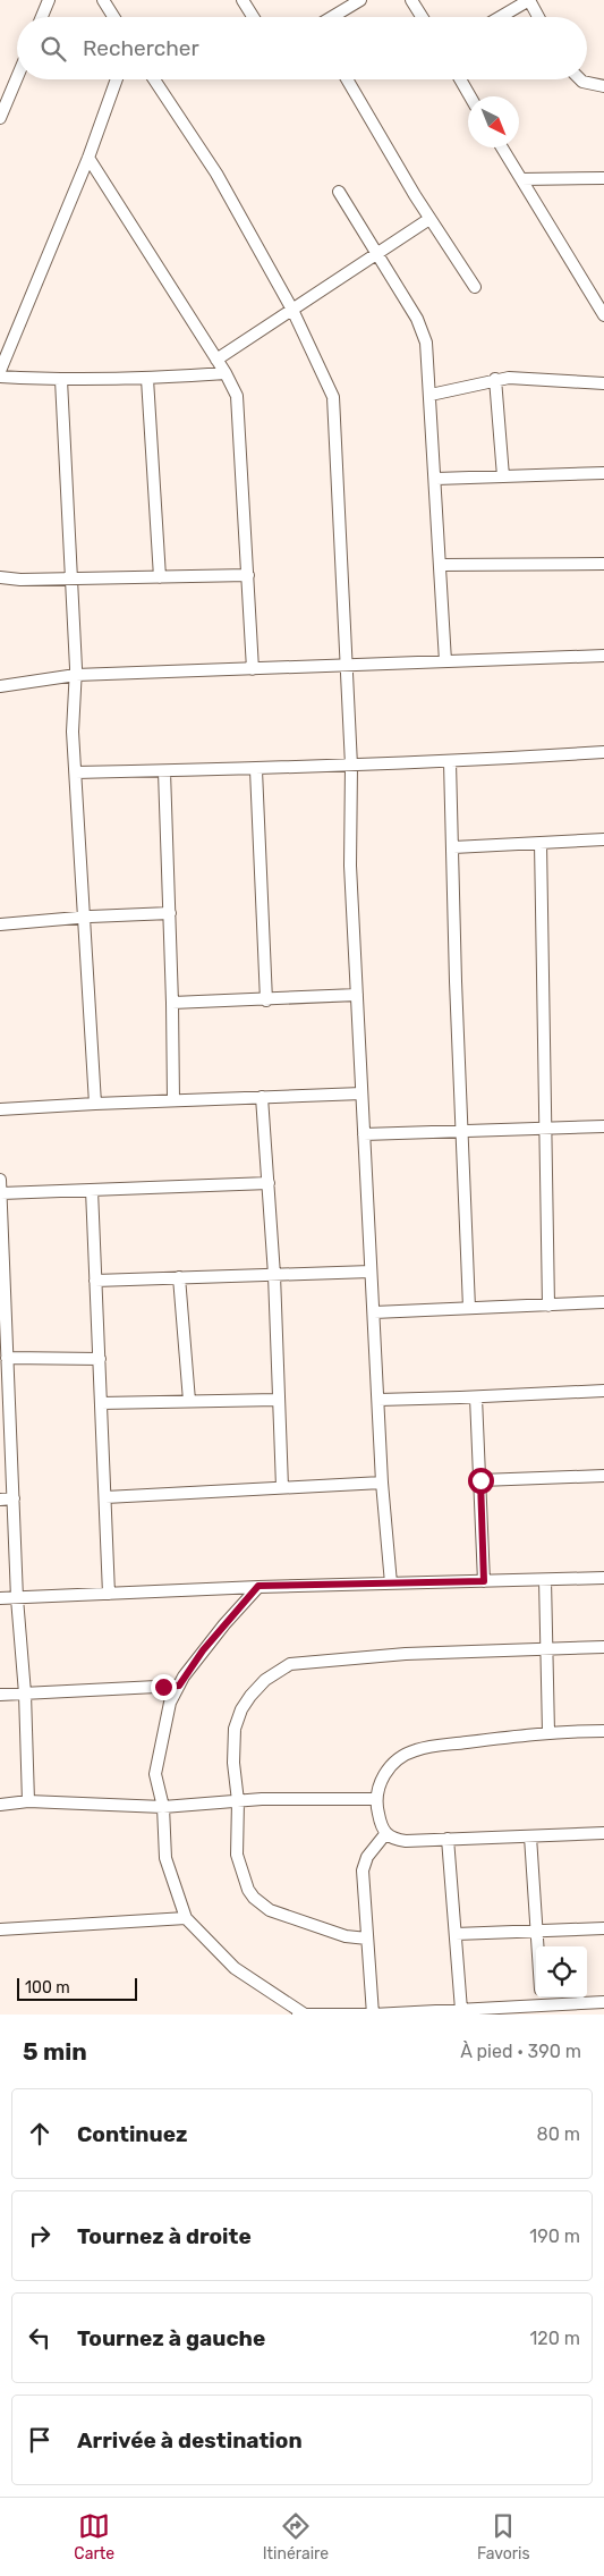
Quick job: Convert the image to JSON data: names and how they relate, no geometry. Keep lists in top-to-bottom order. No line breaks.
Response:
{"scale_bar":"100 m","north":"bottom right","page":{"search":"Rechercher","scale":"100 m","heading":["5 min","À pied · 390 m"],"list":[["Continuez","80 m"],["Tournez à droite","190 m"],["Tournez à gauche","120 m"],"Arrivée à destination"],"nav":["Carte","Itinéraire","Favoris"]}}
